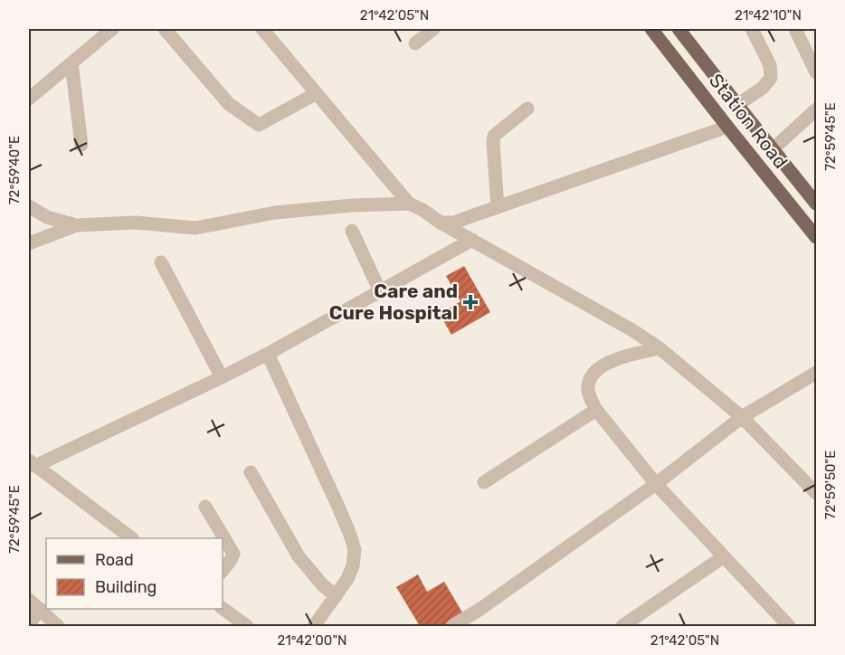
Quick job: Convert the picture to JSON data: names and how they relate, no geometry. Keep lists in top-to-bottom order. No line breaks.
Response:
{"streets":{"main road":["Station Road"]},"places":{"health":["Care and Cure Hospital"]},"legend":["Road","Building"],"coordinates":["21°42'05\"N","21°42'10\"N","72°59'45\"E","72°59'40\"E","72°59'50\"E","21°42'00\"N"]}
